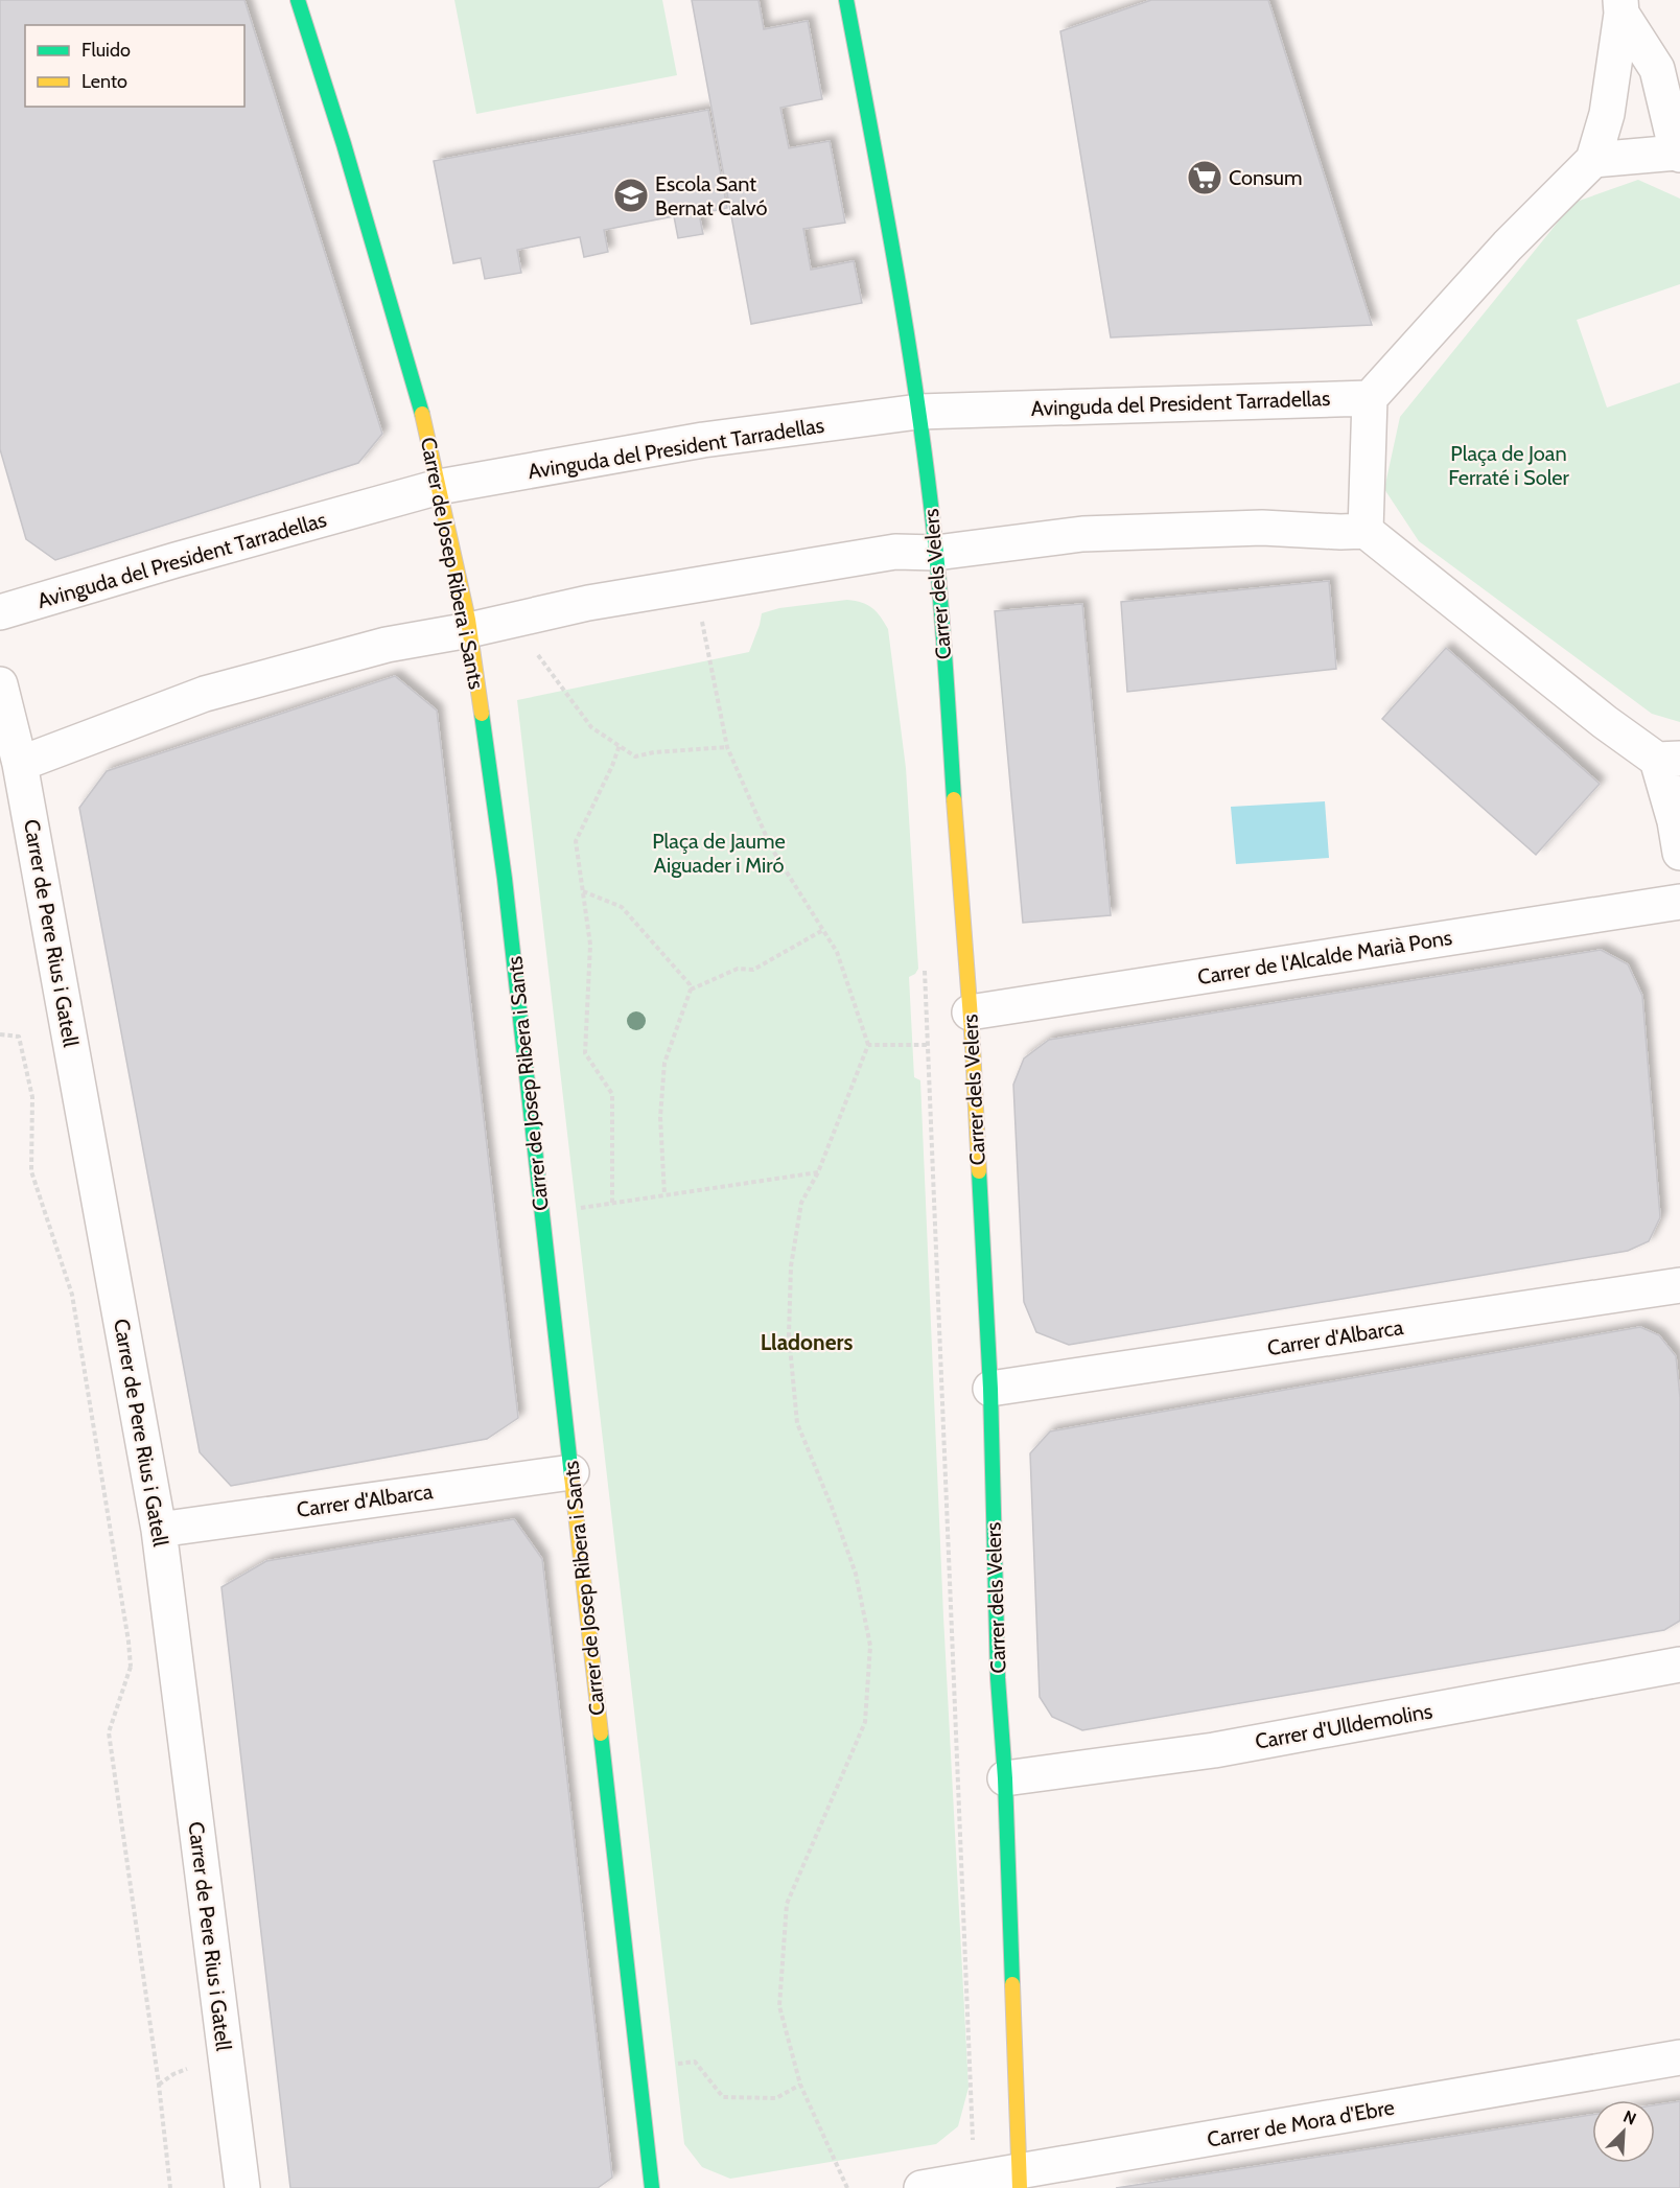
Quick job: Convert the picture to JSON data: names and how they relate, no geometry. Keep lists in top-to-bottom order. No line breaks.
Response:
{"streets":{"street":["Avinguda del President Tarradellas","Carrer de Josep Ribera i Sants","Carrer dels Velers","Carrer de Pere Rius i Gatell","Carrer de l'Alcalde Marià Pons","Carrer d'Albarca","Carrer d'Ulldemolins","Carrer de Mora d'Ebre"]},"crossings":[["Avinguda del President Tarradellas","Carrer de Josep Ribera i Sants"],["Avinguda del President Tarradellas","Carrer dels Velers"],["Carrer de Josep Ribera i Sants","Carrer d'Albarca"],["Carrer dels Velers","Carrer de l'Alcalde Marià Pons"],["Carrer dels Velers","Carrer d'Albarca"],["Carrer dels Velers","Carrer d'Ulldemolins"],["Carrer dels Velers","Carrer de Mora d'Ebre"],["Carrer de Pere Rius i Gatell","Carrer d'Albarca"]],"districts":["Lladoners"],"parks":["Plaça de Joan Ferraté i Soler","Plaça de Jaume Aiguader i Miró"],"places":{"supermarket":["Consum"],"school or university":["Escola Sant Bernat Calvó"]},"legend":["Fluido","Lento"],"north":"top right"}
